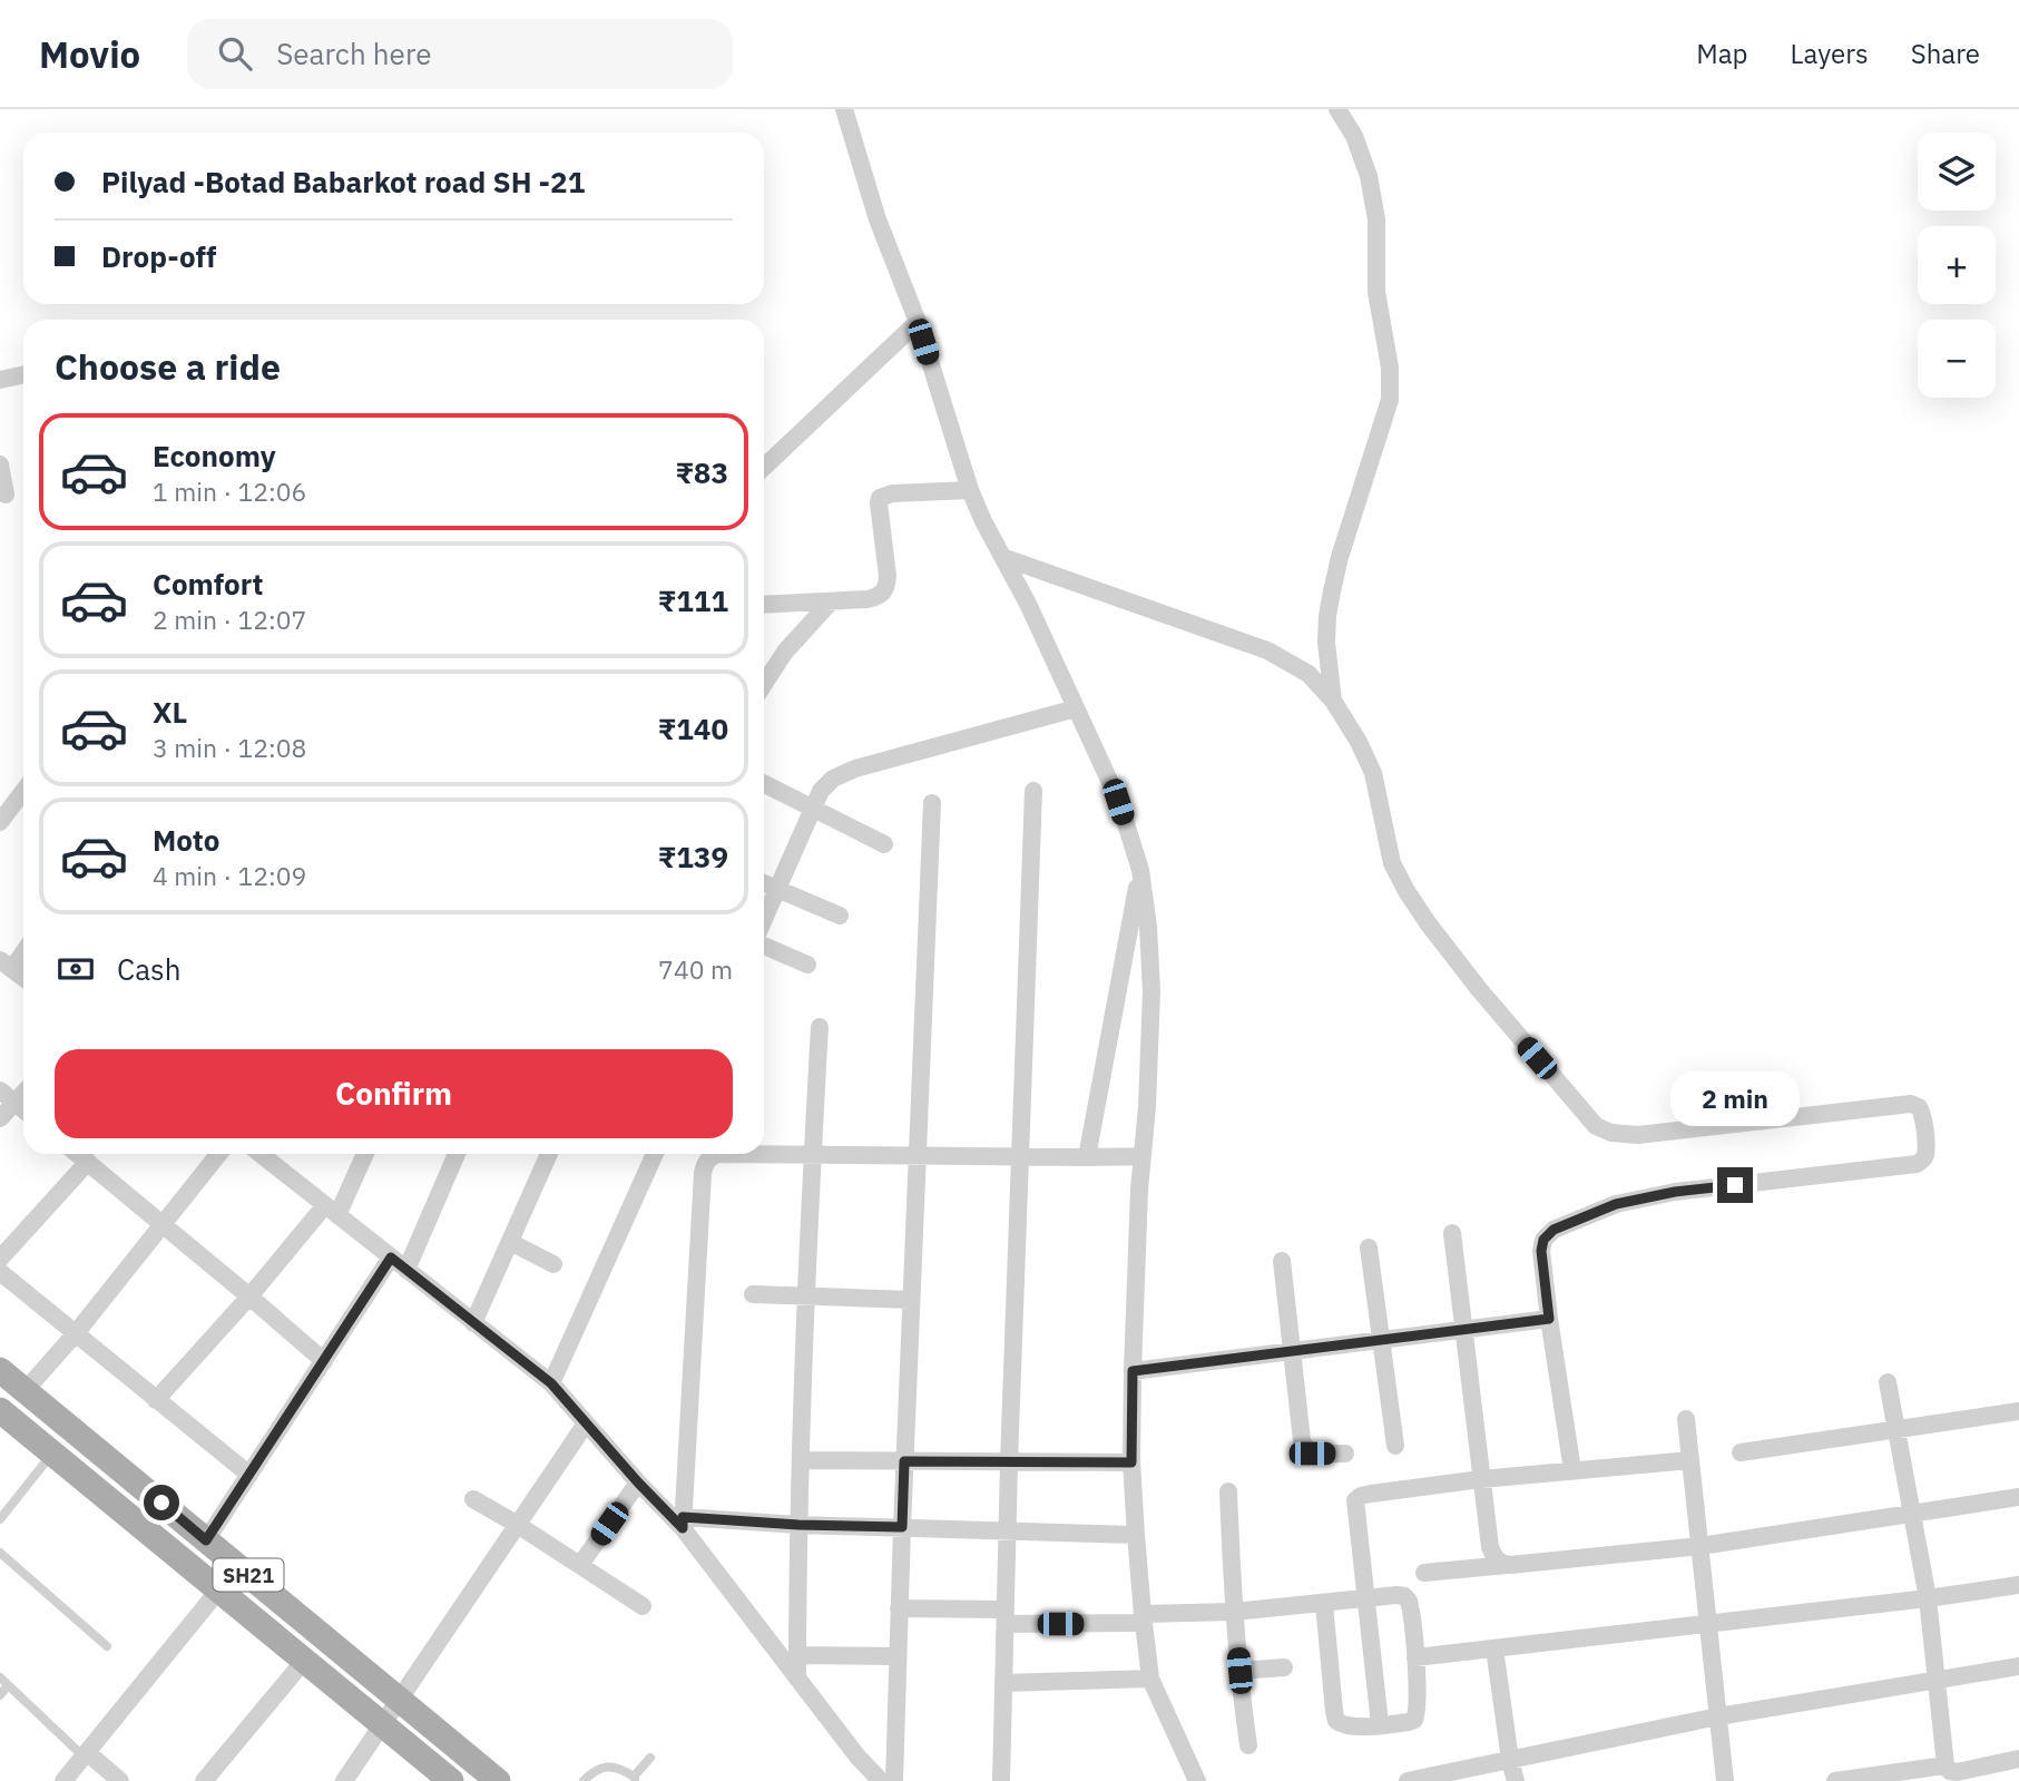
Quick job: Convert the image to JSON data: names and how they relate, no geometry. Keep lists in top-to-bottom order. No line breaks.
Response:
{"streets":{"main road":["SH21"]},"page":{"header":"Movio","search":"Search here","nav":["Map","Layers","Share"],"map_buttons":["+","−"],"banner":["Pilyad -Botad Babarkot road SH -21","Drop-off"],"heading":"Choose a ride","list":[{"name":"Economy","note":"1 min · 12:06","value":"₹83"},{"name":"Comfort","note":"2 min · 12:07","value":"₹111"},{"name":"XL","note":"3 min · 12:08","value":"₹140"},{"name":"Moto","note":"4 min · 12:09","value":"₹139"}],"pay":["Cash","740 m"],"buttons":"Confirm","bubble":"2 min"}}
